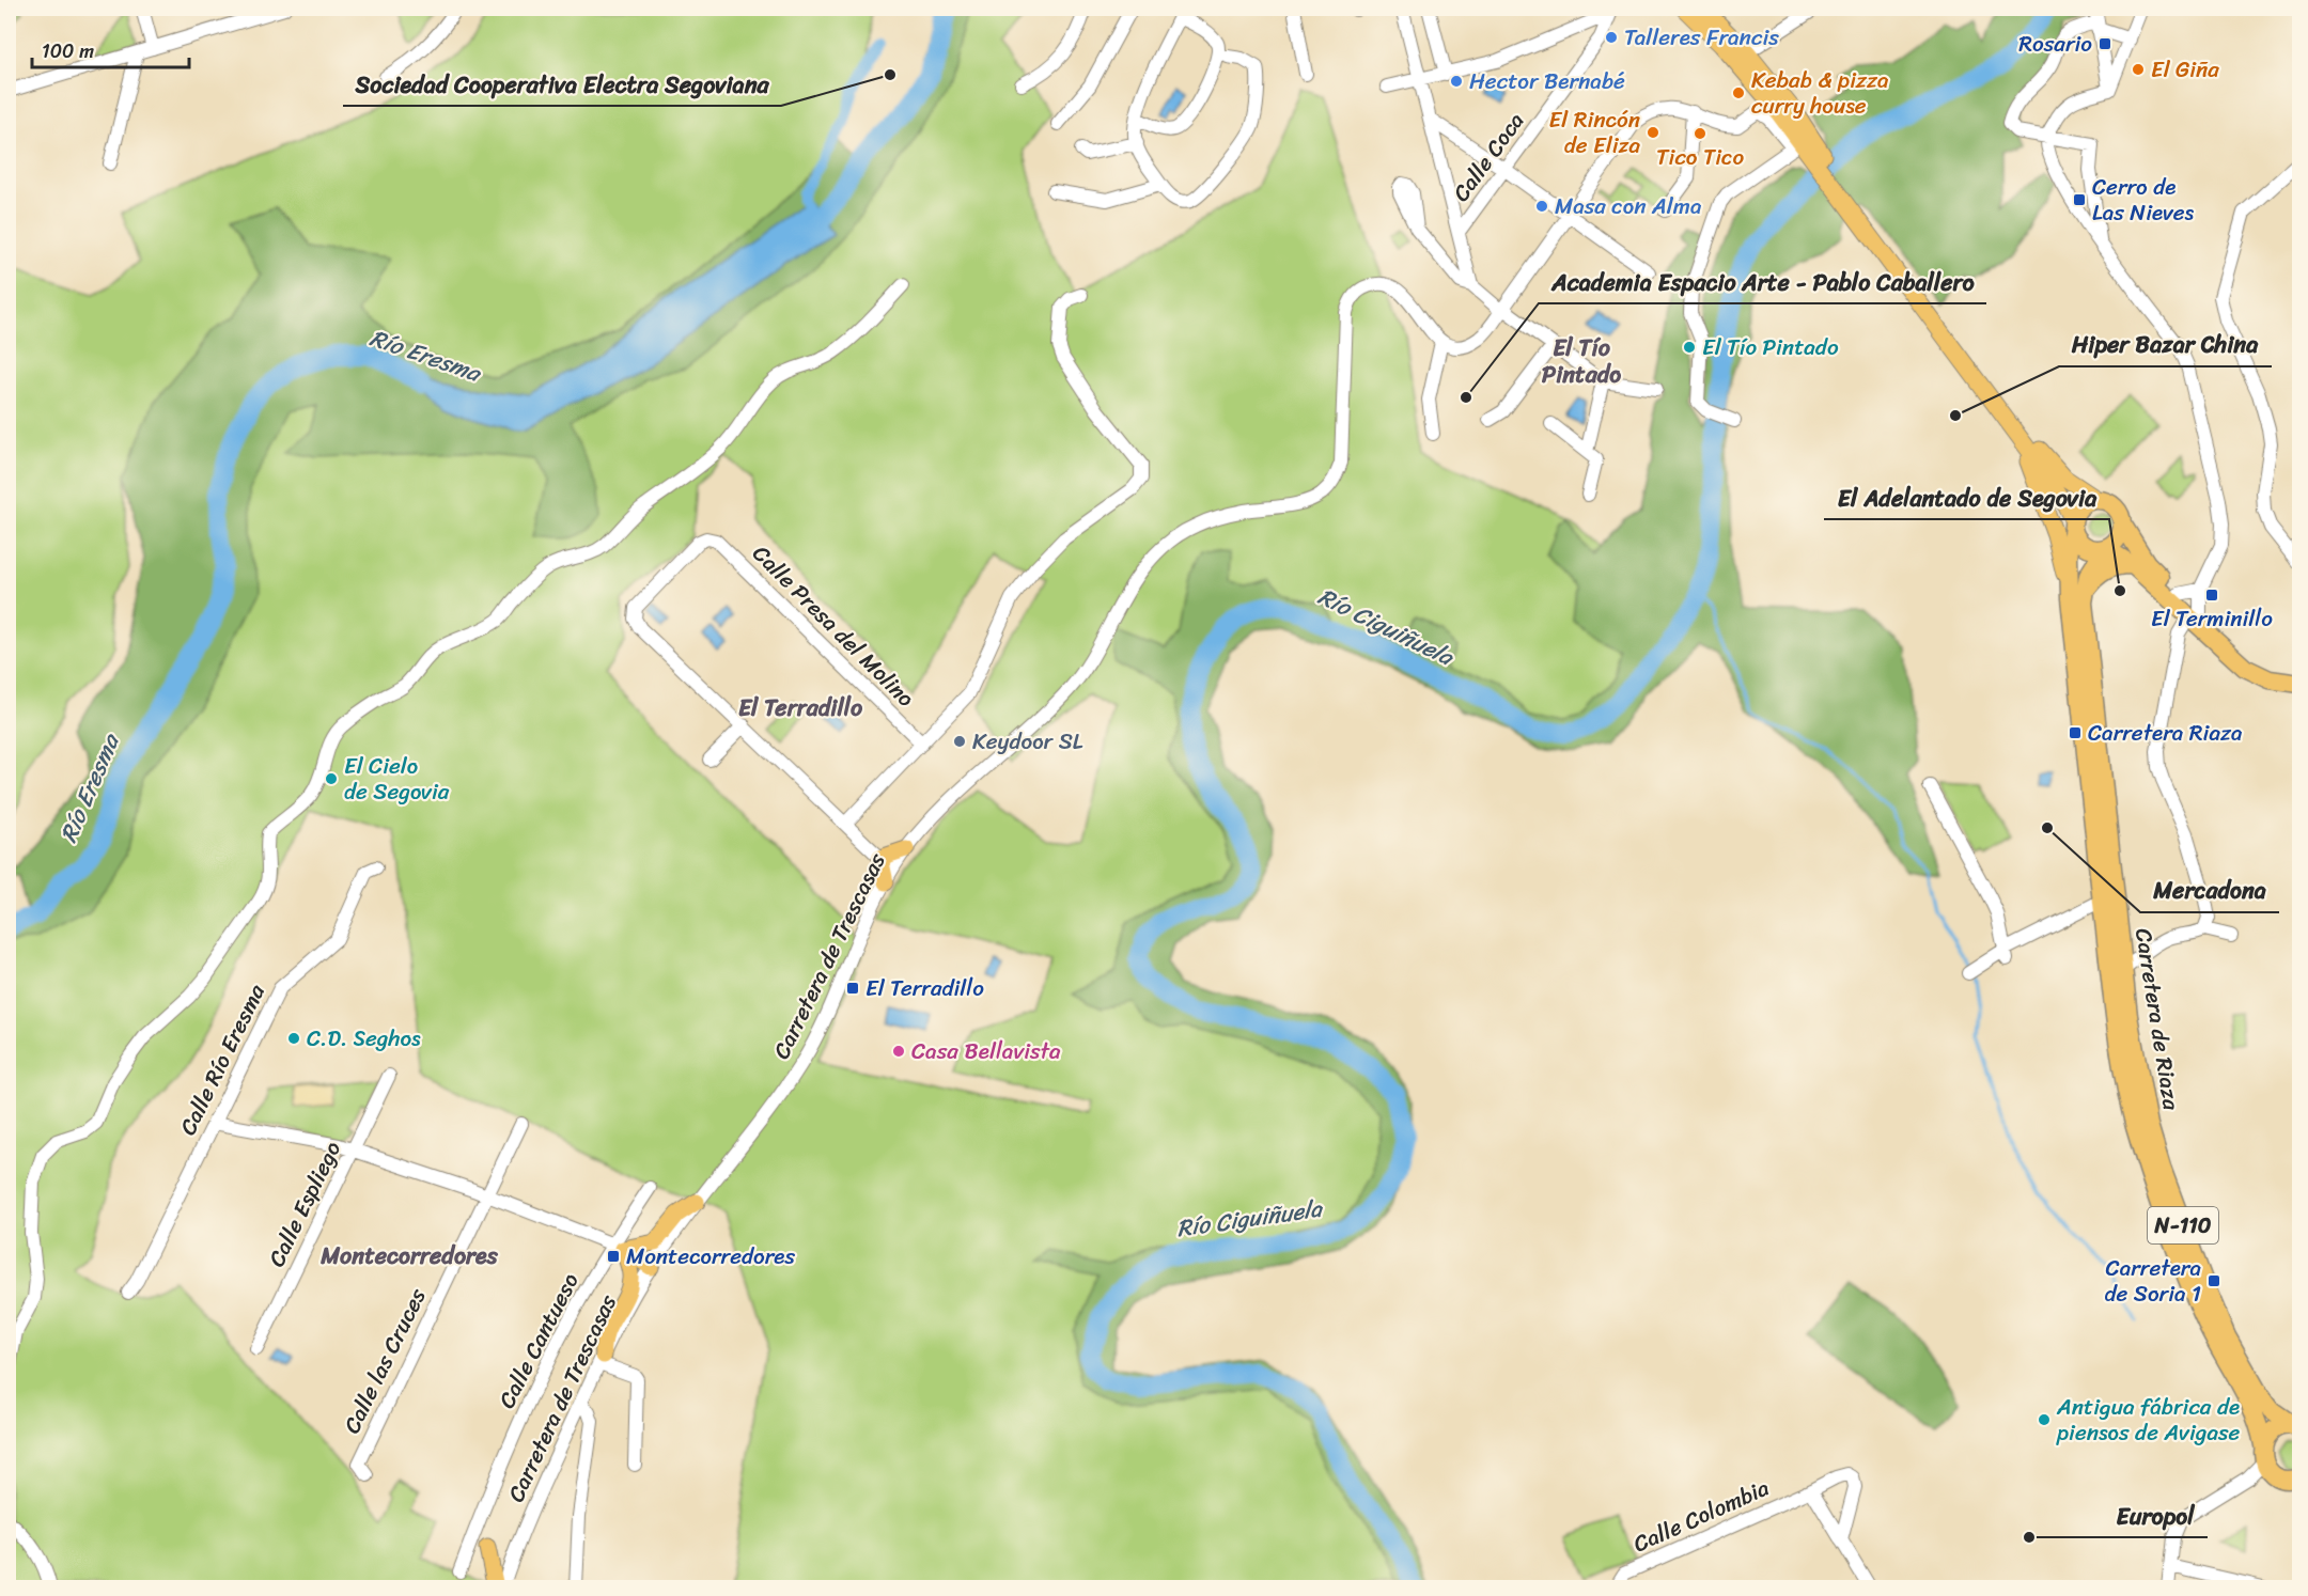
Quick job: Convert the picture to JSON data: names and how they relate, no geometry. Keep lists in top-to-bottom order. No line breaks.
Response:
{"streets":{"highway":["Carretera de Riaza","N-110"],"street":["Calle Coca","Calle Presa del Molino","Carretera de Trescasas","Calle Río Eresma","Calle Espliego","Calle Cantueso","Calle las Cruces","Calle Colombia"]},"crossings":[["Carretera de Riaza","N-110"]],"districts":["El Tío Pintado","El Terradillo","Montecorredores"],"water":["Río Eresma","Río Ciguiñuela"],"places":{"other":["Talleres Francis","El Giña","Sociedad Cooperativa Electra Segoviana","Hector Bernabé","Kebab & pizza curry house","El Rincón de Eliza","Tico Tico","Masa con Alma","El Tío Pintado","Academia Espacio Arte - Pablo Caballero","Hiper Bazar China","El Adelantado de Segovia","Keydoor SL","El Cielo de Segovia","Mercadona","C.D. Seghos","Casa Bellavista","Antigua fábrica de piensos de Avigase","Europol"],"transit":["Rosario","Cerro de Las Nieves","El Terminillo","Carretera Riaza","El Terradillo","Montecorredores","Carretera de Soria 1"]},"scale_bar":"100 m"}
